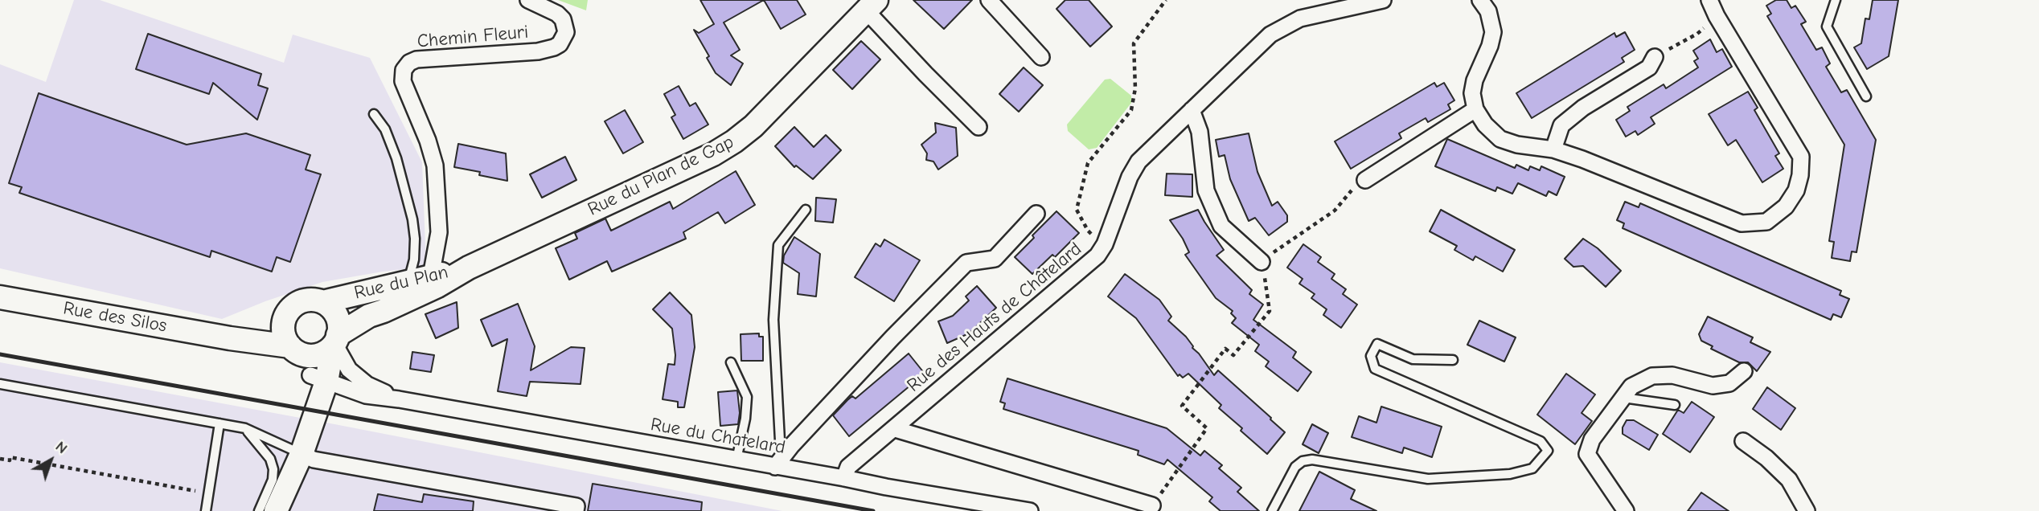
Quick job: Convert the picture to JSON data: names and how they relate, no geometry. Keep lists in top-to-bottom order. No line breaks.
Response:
{"streets":{"main road":["Rue du Plan de Gap","Rue du Plan","Rue des Silos"],"street":["Chemin Fleuri","Rue des Hauts de Châtelard","Rue du Chatelard"]},"crossings":[["Chemin Fleuri","Rue du Plan"],["Rue du Plan de Gap","Rue du Plan"],["Rue du Plan","Rue des Silos"],["Rue du Plan","Rue du Chatelard"],["Rue des Silos","Rue du Chatelard"],["Rue des Hauts de Châtelard","Rue du Chatelard"]],"north":"top right"}
